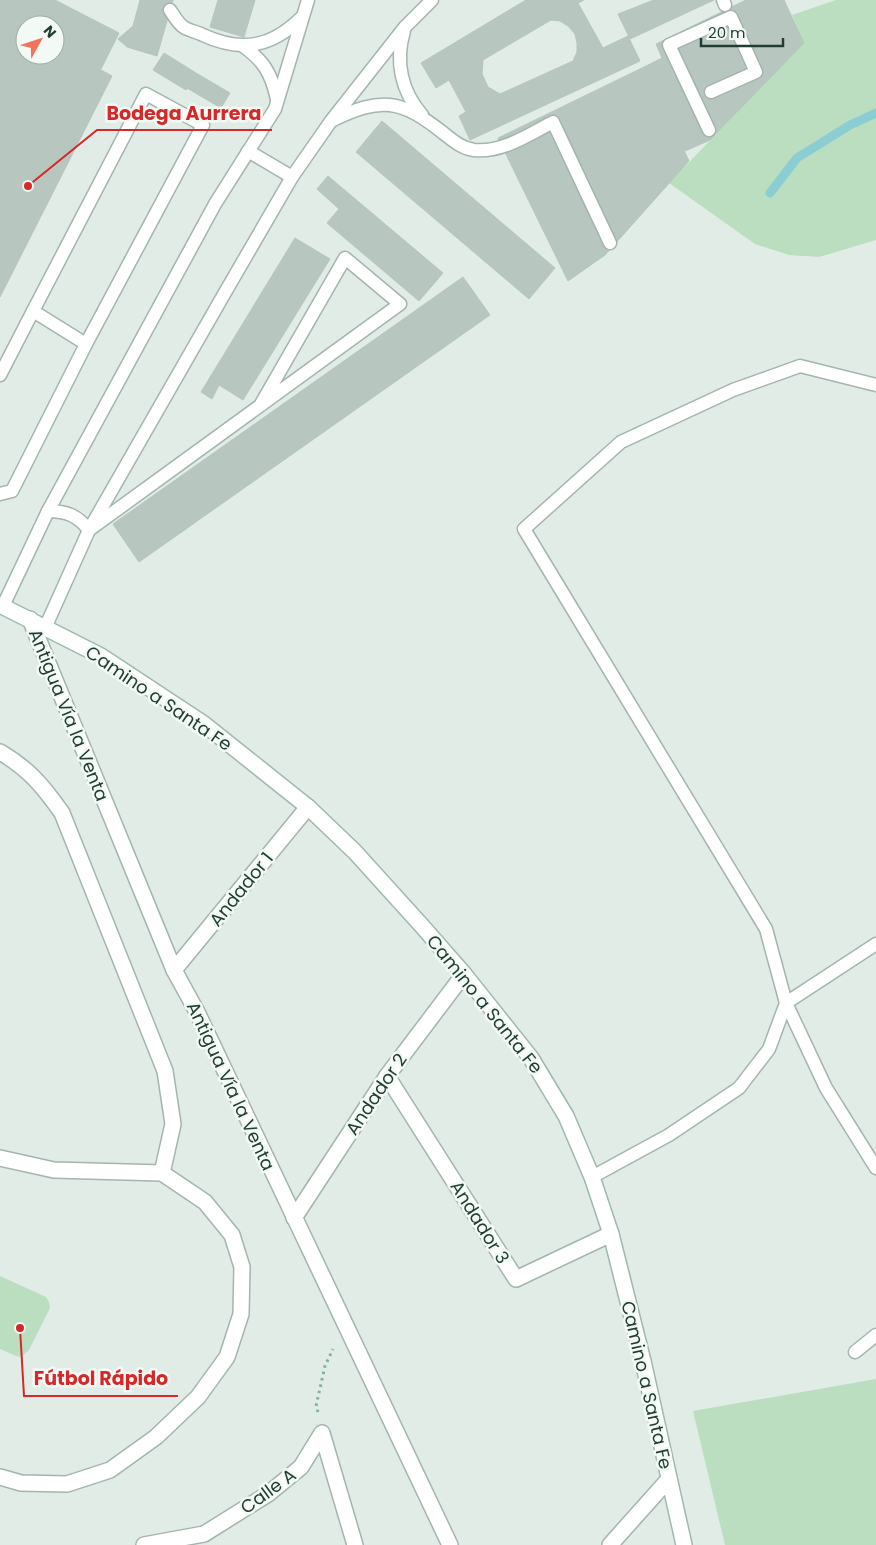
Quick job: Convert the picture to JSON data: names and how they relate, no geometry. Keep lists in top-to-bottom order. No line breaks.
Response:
{"streets":{"street":["Camino a Santa Fe","Antigua Vía la Venta","Andador 1","Andador 2","Andador 3","Calle A"]},"crossings":[["Camino a Santa Fe","Antigua Vía la Venta"],["Camino a Santa Fe","Andador 1"],["Camino a Santa Fe","Andador 2"],["Camino a Santa Fe","Andador 3"],["Antigua Vía la Venta","Andador 1"],["Antigua Vía la Venta","Andador 2"],["Andador 2","Andador 3"]],"places":["Bodega Aurrera","Fútbol Rápido"],"scale_bar":"20 m","north":"top right"}
